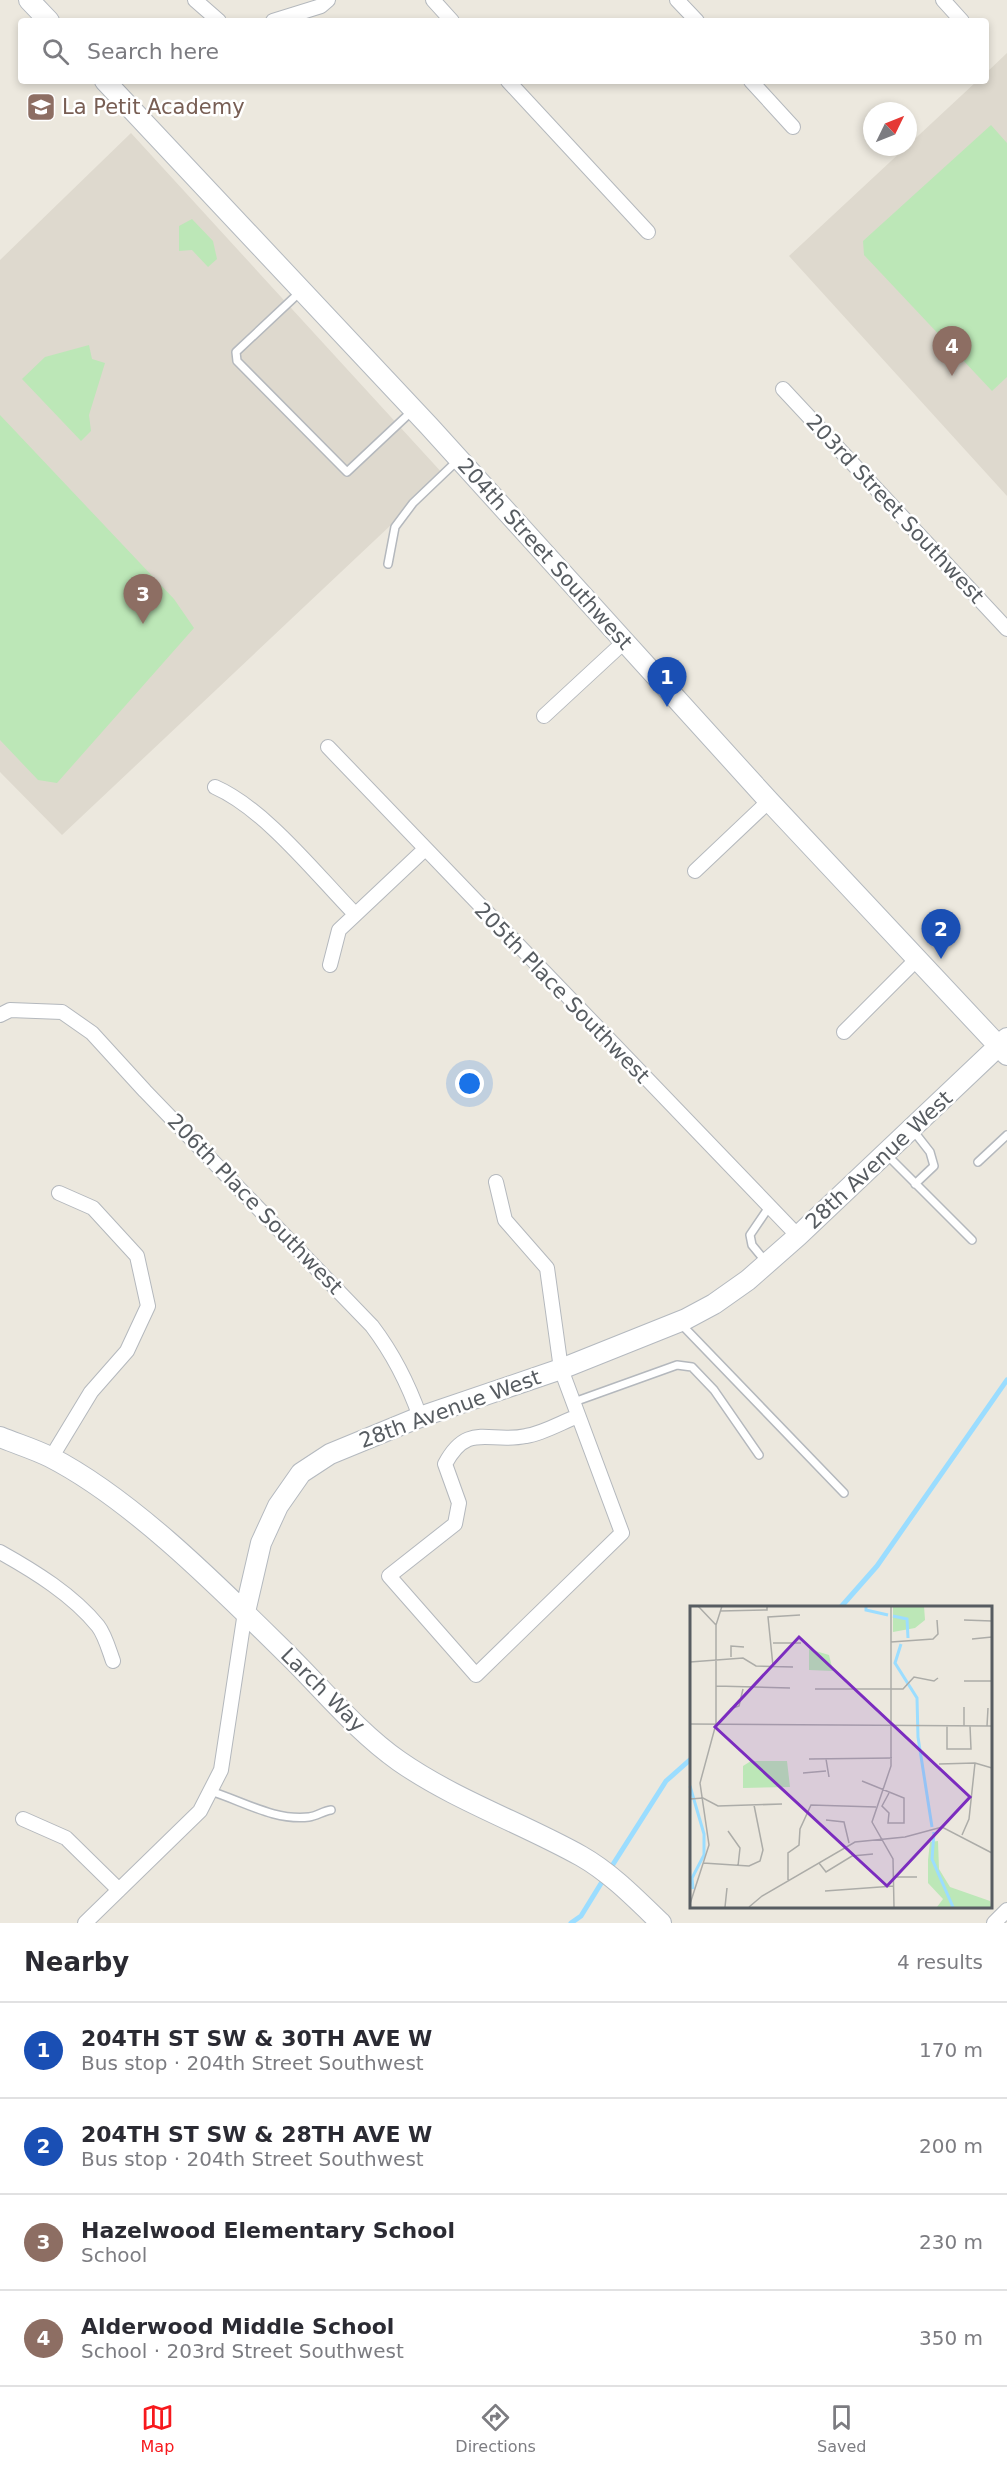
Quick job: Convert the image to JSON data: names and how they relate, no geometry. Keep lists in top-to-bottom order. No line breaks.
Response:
{"streets":{"street":["203rd Street Southwest","204th Street Southwest","205th Place Southwest","28th Avenue West","206th Place Southwest","Larch Way"]},"crossings":[["204th Street Southwest","28th Avenue West"],["205th Place Southwest","28th Avenue West"],["28th Avenue West","206th Place Southwest"],["28th Avenue West","Larch Way"]],"places":{"school or university":["La Petit Academy"]},"north":"top right","page":{"search":"Search here","pins":["4","3","1","2"],"heading":["Nearby","4 results"],"list":[{"mark":"1","name":"204TH ST SW & 30TH AVE W","note":"Bus stop · 204th Street Southwest","value":"170 m"},{"mark":"2","name":"204TH ST SW & 28TH AVE W","note":"Bus stop · 204th Street Southwest","value":"200 m"},{"mark":"3","name":"Hazelwood Elementary School","note":"School","value":"230 m"},{"mark":"4","name":"Alderwood Middle School","note":"School · 203rd Street Southwest","value":"350 m"}],"nav":["Map","Directions","Saved"]}}
